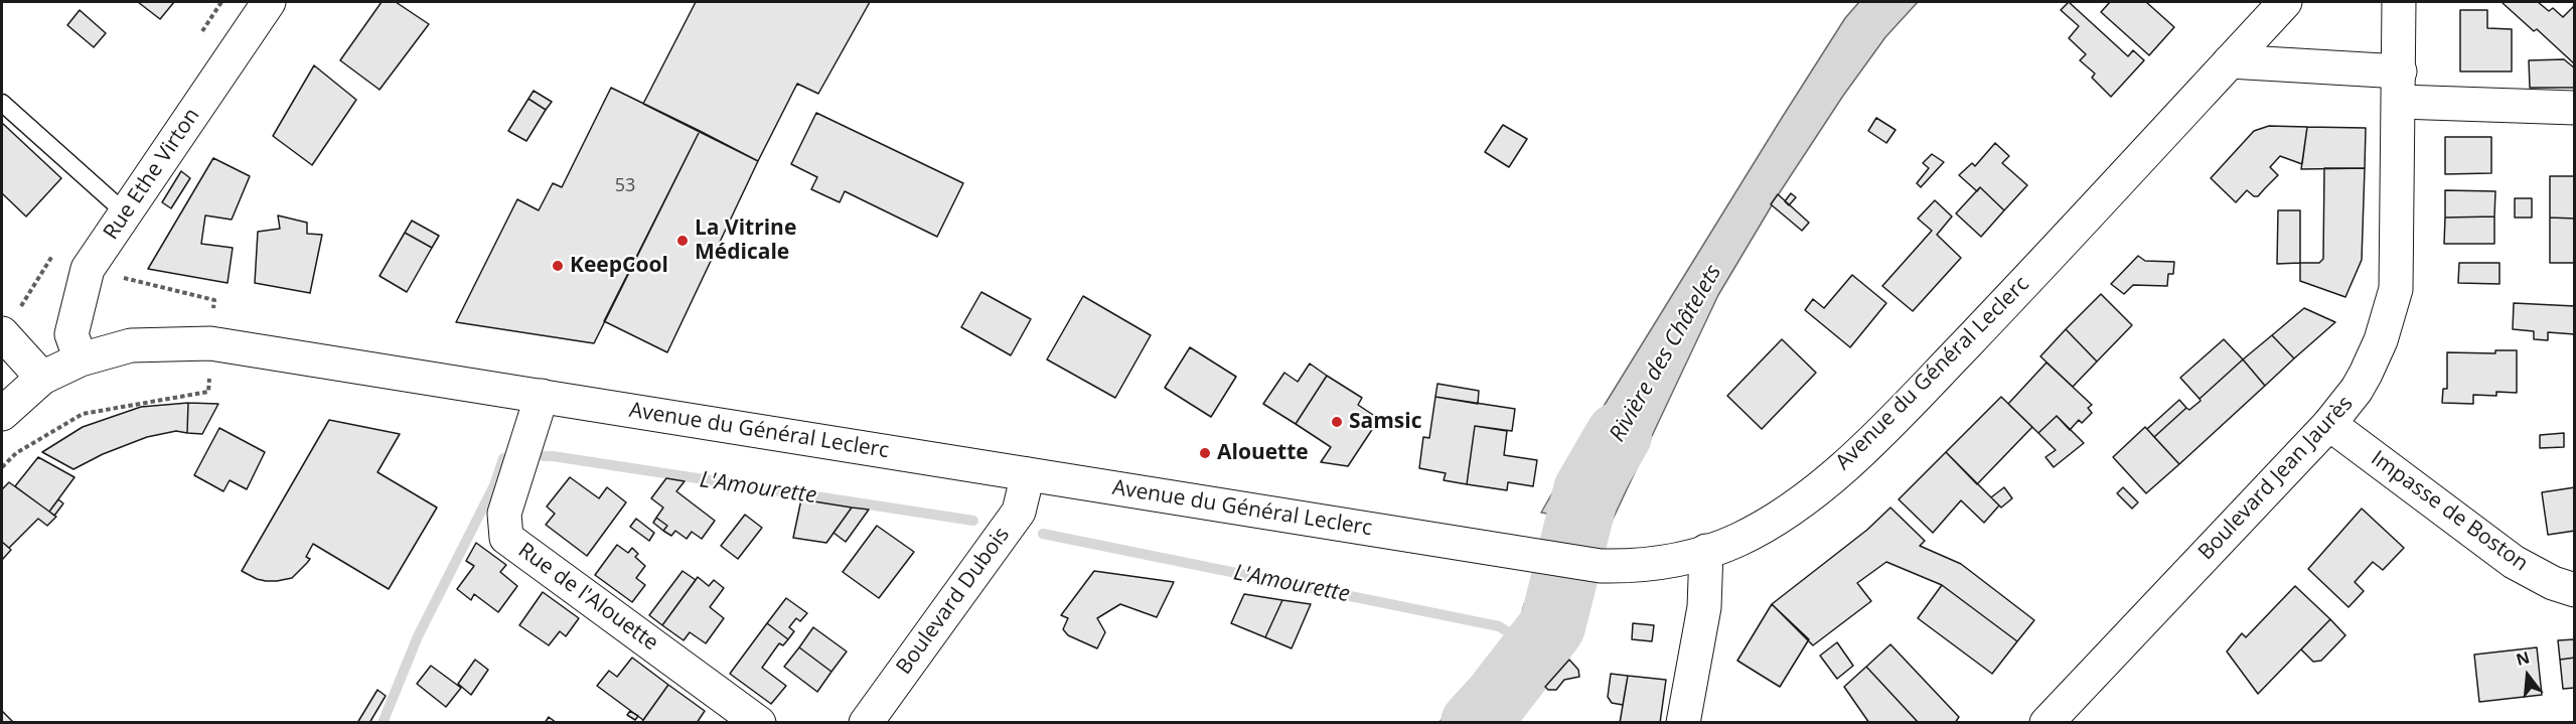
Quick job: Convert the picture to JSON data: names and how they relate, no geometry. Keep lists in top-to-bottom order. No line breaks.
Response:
{"streets":{"main road":["Rue Ethe Virton","Avenue du Général Leclerc","Boulevard Jean Jaurès","Impasse de Boston","Rue de l'Alouette","Boulevard Dubois"]},"crossings":[["Rue Ethe Virton","Avenue du Général Leclerc"],["Avenue du Général Leclerc","Rue de l'Alouette"],["Avenue du Général Leclerc","Boulevard Dubois"],["Boulevard Jean Jaurès","Impasse de Boston"]],"water":["Rivière des Châtelets","L'Amourette"],"places":["La Vitrine Médicale","KeepCool","Samsic","Alouette"],"house_numbers":["53"],"north":"top"}
